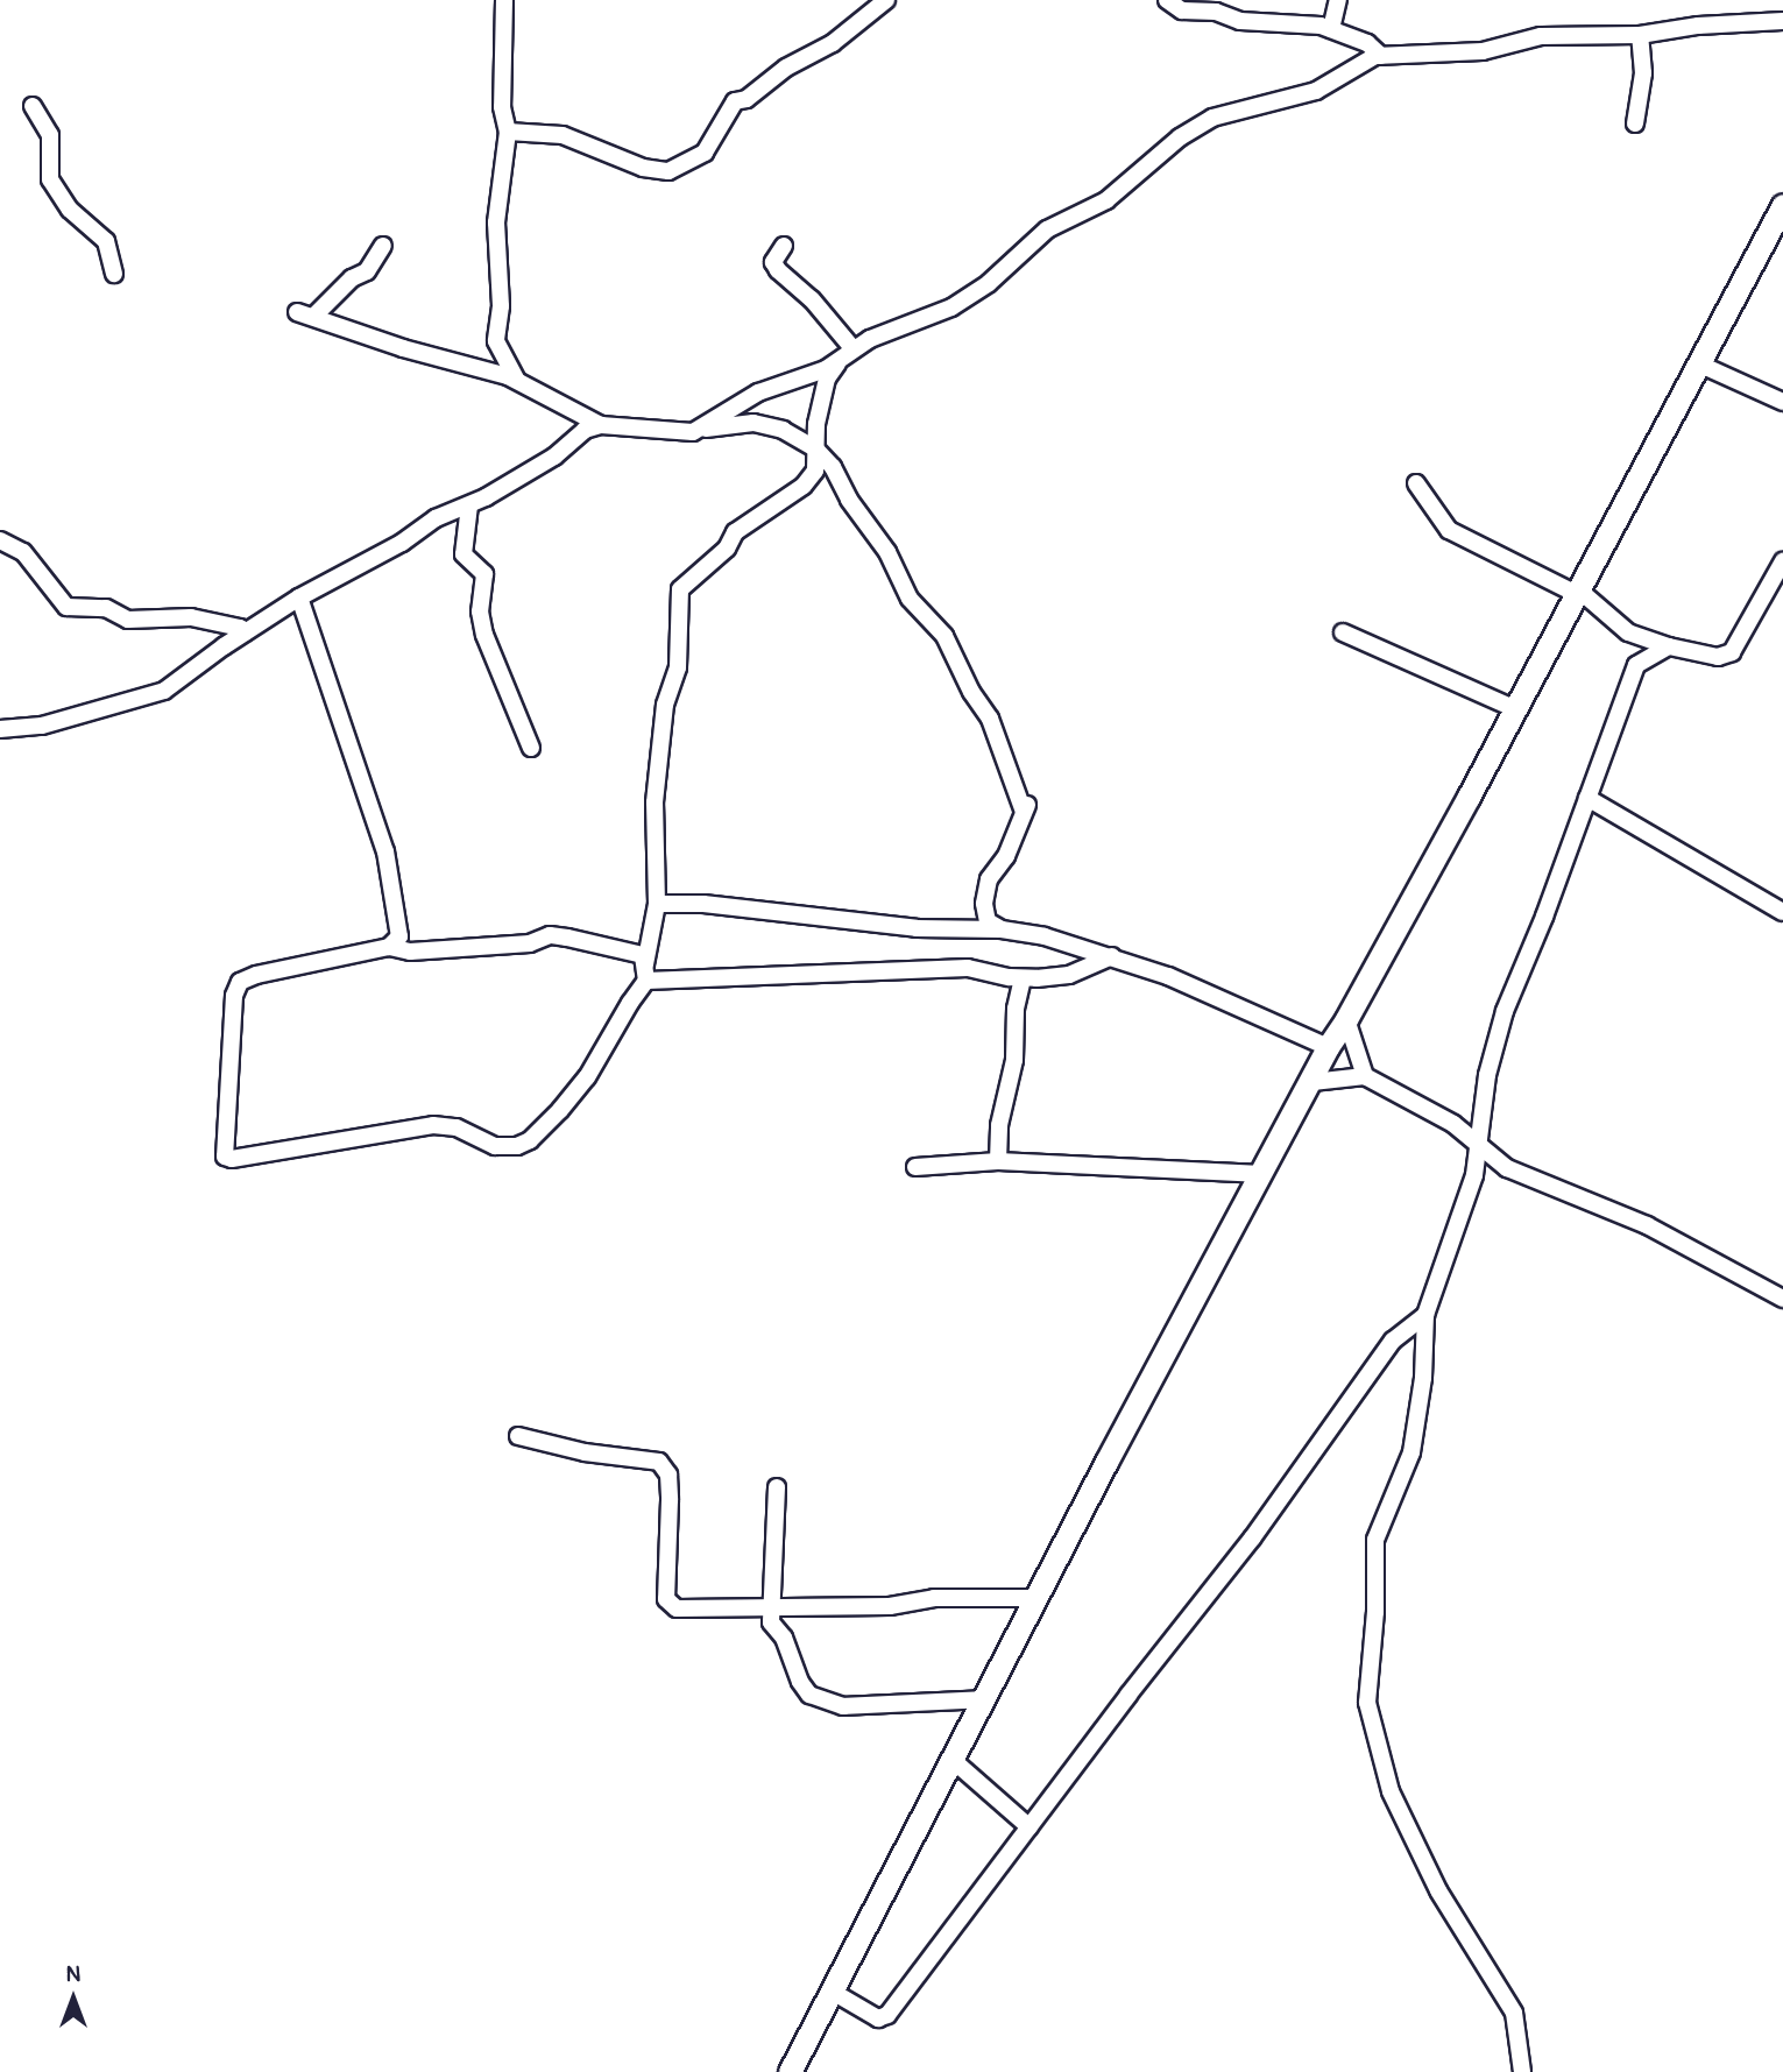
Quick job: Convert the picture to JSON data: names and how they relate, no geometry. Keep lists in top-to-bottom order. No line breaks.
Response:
{"north":"top"}
